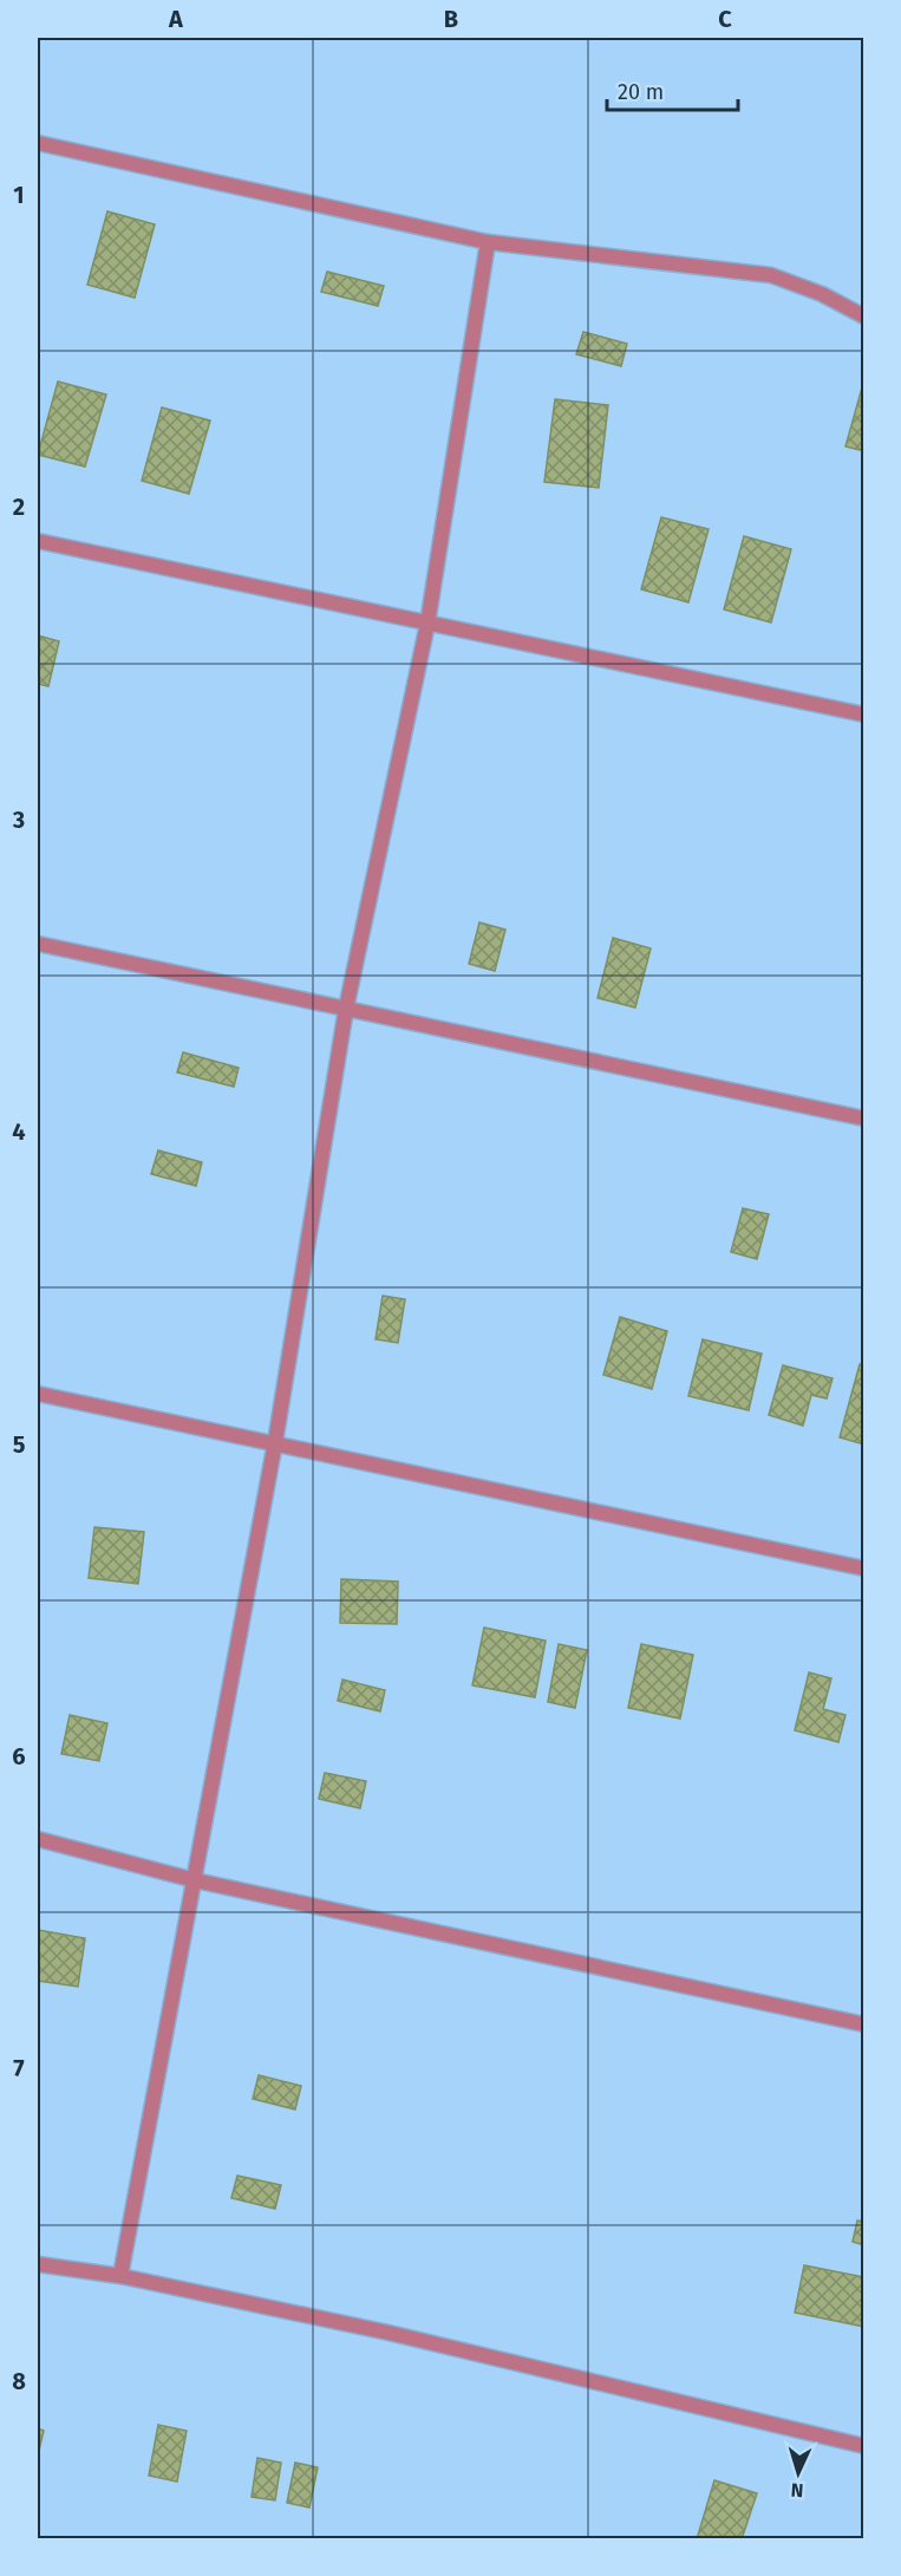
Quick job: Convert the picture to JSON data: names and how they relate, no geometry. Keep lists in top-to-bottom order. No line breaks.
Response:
{"scale_bar":"20 m","north":"bottom","grid":{"columns":["A","B","C"],"rows":["1","2","3","4","5","6","7","8"]}}
